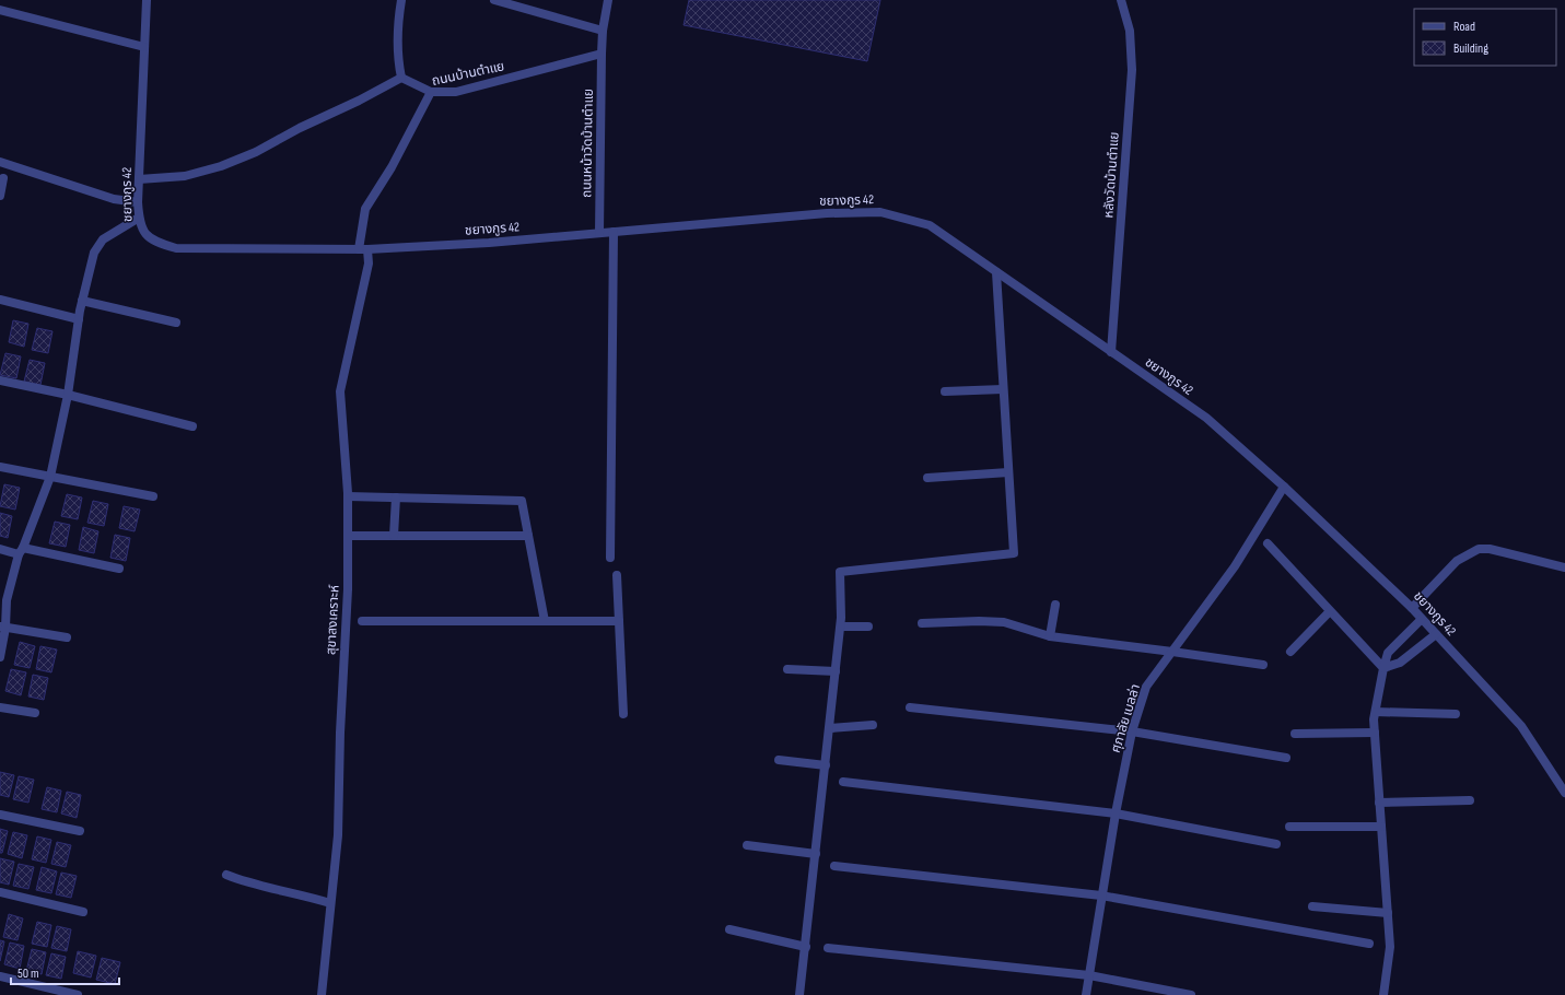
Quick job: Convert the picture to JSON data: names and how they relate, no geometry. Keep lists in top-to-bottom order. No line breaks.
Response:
{"streets":{"street":["ถนนบ้านตำแย","ถนนหน้าวัดบ้านตำแย","หลังวัดบ้านตำแย","ชยางกูร 42","สุขาสงเคราะห์","ศุภาลัย เบลล่า"]},"crossings":[["ถนนบ้านตำแย","ถนนหน้าวัดบ้านตำแย"],["ถนนบ้านตำแย","ชยางกูร 42"],["ถนนบ้านตำแย","สุขาสงเคราะห์"],["ถนนหน้าวัดบ้านตำแย","ชยางกูร 42"],["หลังวัดบ้านตำแย","ชยางกูร 42"],["ชยางกูร 42","สุขาสงเคราะห์"],["ชยางกูร 42","ศุภาลัย เบลล่า"]],"legend":["Road","Building"],"scale_bar":"50 m"}
